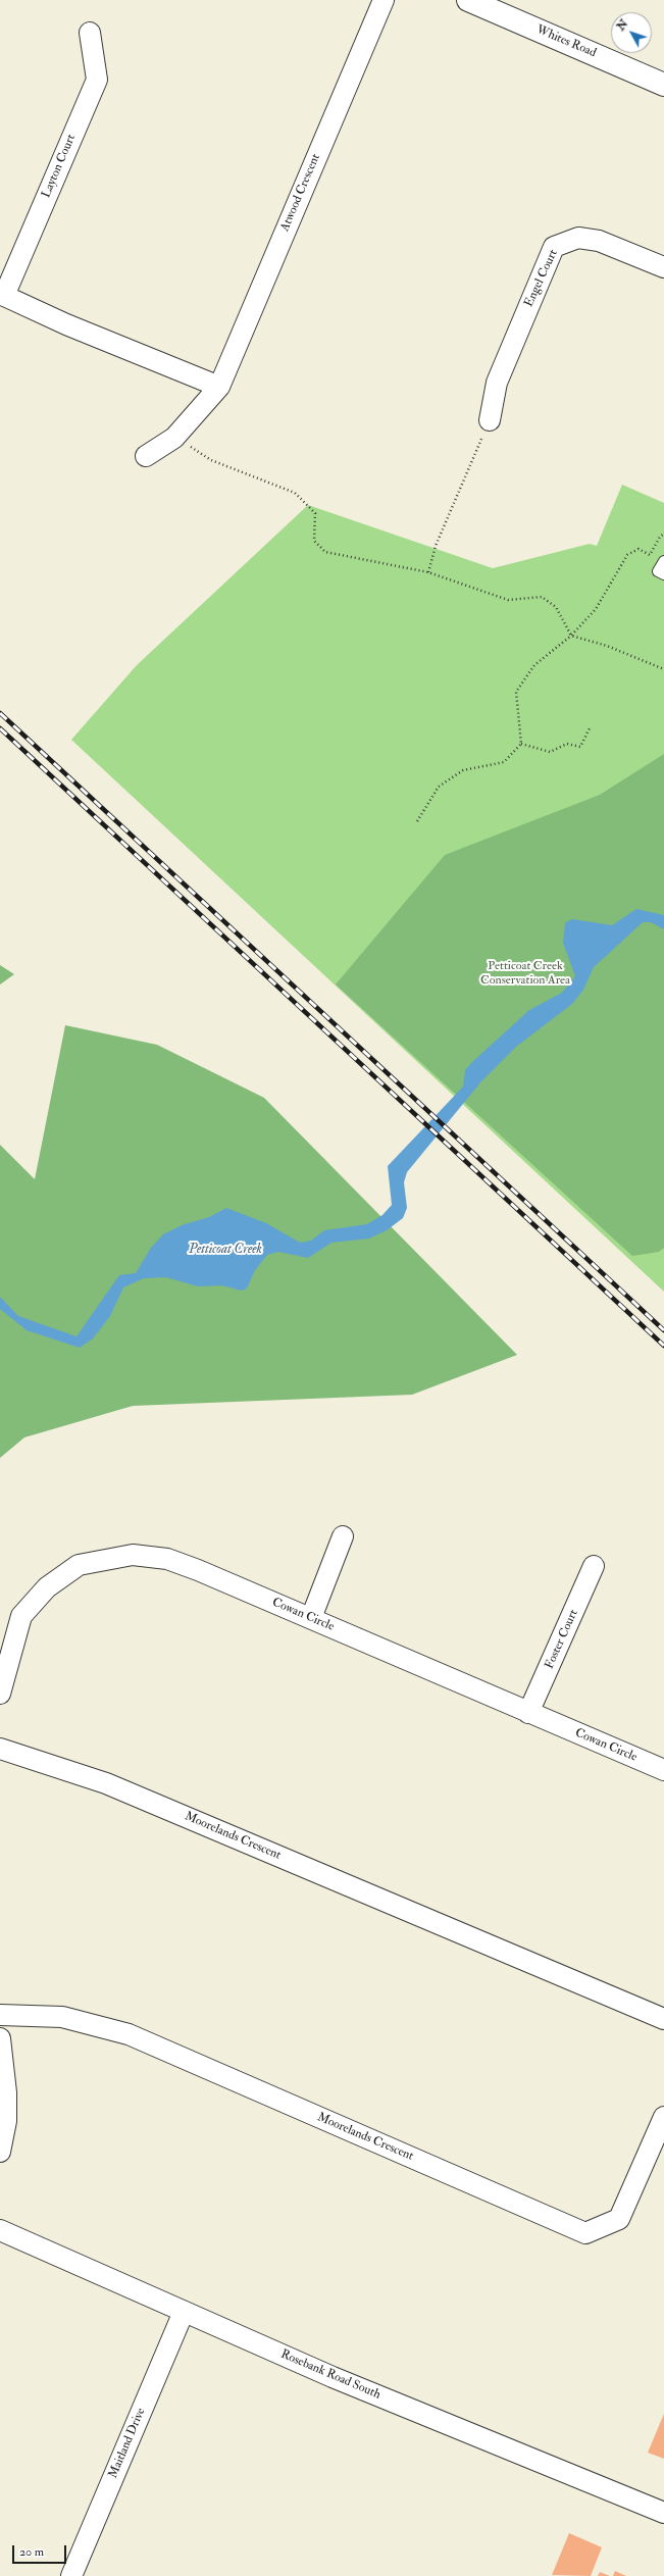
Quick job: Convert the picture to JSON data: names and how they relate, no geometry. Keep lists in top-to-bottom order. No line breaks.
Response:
{"streets":{"street":["Whites Road","Layton Court","Atwood Crescent","Engel Court","Cowan Circle","Foster Court","Moorelands Crescent","Rosebank Road South","Maitland Drive"]},"crossings":[["Cowan Circle","Foster Court"],["Rosebank Road South","Maitland Drive"]],"water":["Petticoat Creek"],"parks":["Petticoat Creek Conservation Area"],"scale_bar":"20 m","north":"top left"}
